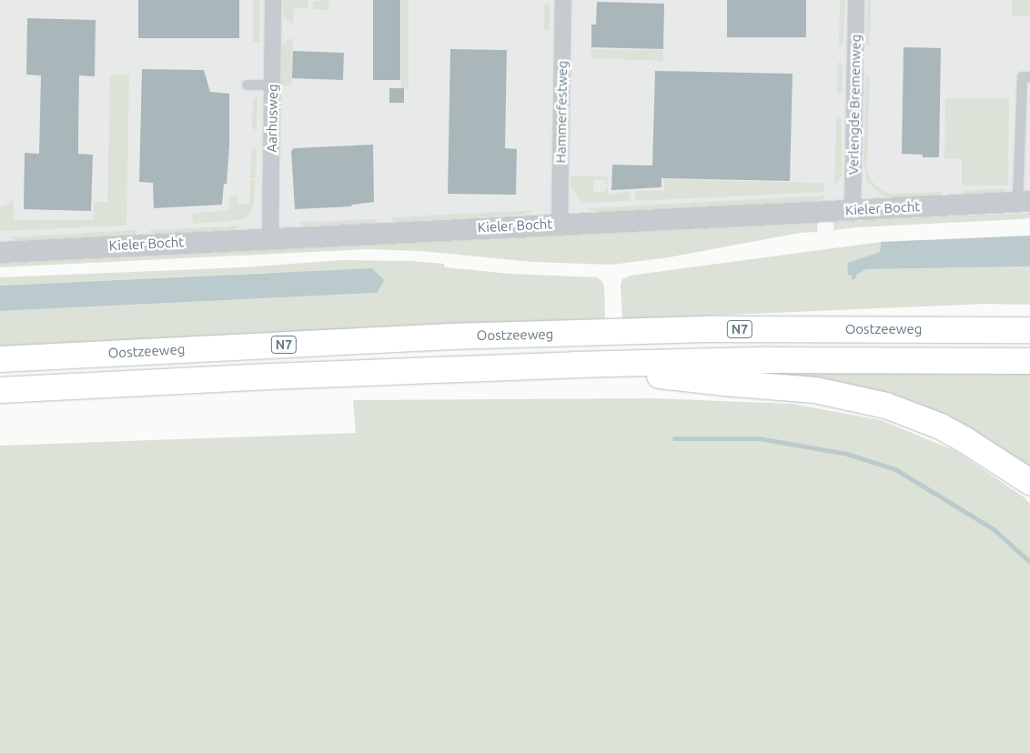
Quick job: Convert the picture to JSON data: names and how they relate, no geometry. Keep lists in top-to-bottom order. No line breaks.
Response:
{"streets":{"highway":["N7","Oostzeeweg"],"street":["Verlengde Bremenweg","Hammerfestweg","Aarhusweg","Kieler Bocht"]},"crossings":[["Verlengde Bremenweg","Kieler Bocht"],["Hammerfestweg","Kieler Bocht"],["Aarhusweg","Kieler Bocht"]]}
